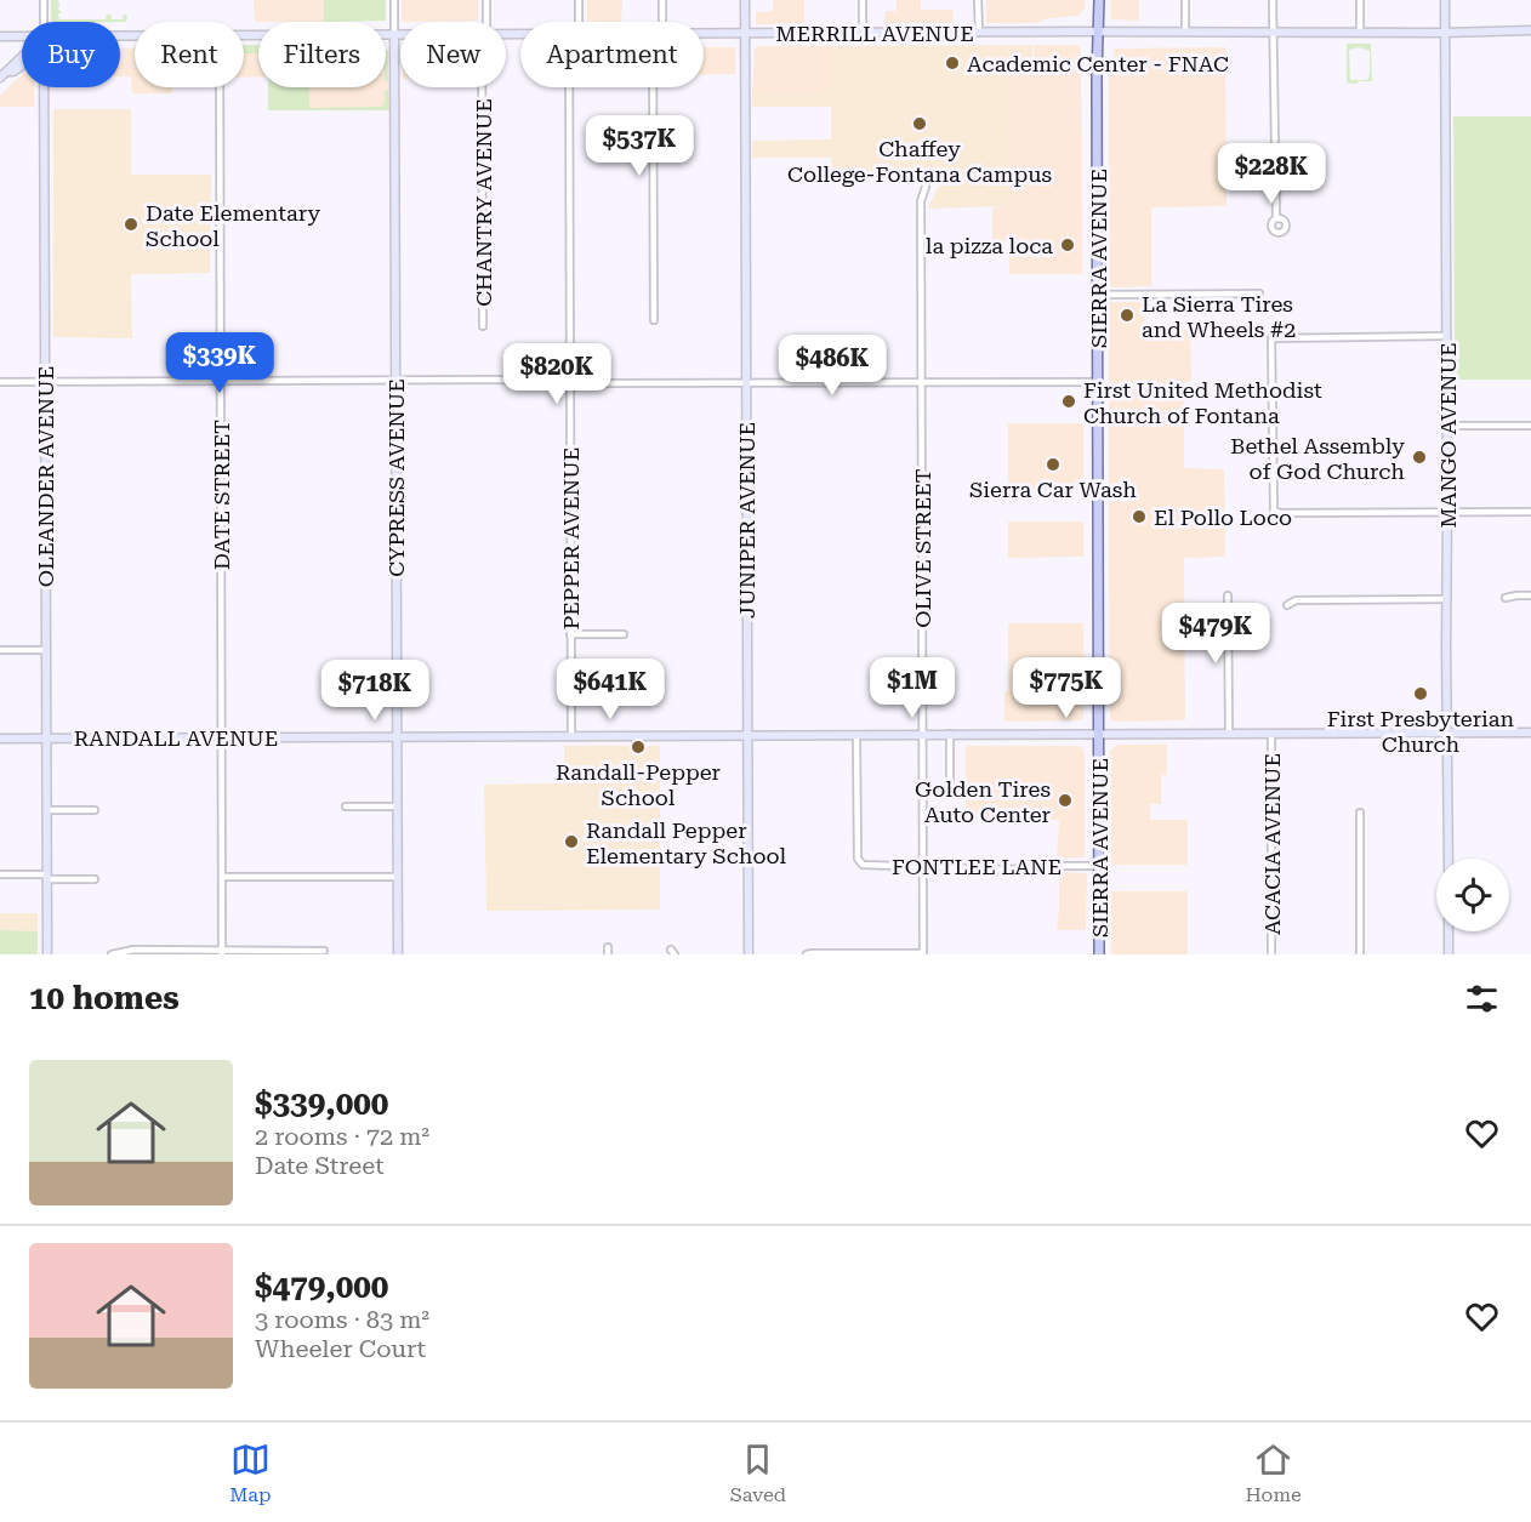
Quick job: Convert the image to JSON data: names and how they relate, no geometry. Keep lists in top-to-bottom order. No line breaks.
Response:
{"streets":{"main road":["SIERRA AVENUE"],"street":["MERRILL AVENUE","CHANTRY AVENUE","MANGO AVENUE","OLEANDER AVENUE","CYPRESS AVENUE","DATE STREET","JUNIPER AVENUE","PEPPER AVENUE","OLIVE STREET","RANDALL AVENUE","ACACIA AVENUE","FONTLEE LANE"]},"crossings":[["MERRILL AVENUE","SIERRA AVENUE"],["MERRILL AVENUE","MANGO AVENUE"],["MERRILL AVENUE","CYPRESS AVENUE"],["MERRILL AVENUE","JUNIPER AVENUE"],["SIERRA AVENUE","RANDALL AVENUE"],["SIERRA AVENUE","FONTLEE LANE"],["MANGO AVENUE","RANDALL AVENUE"],["OLEANDER AVENUE","RANDALL AVENUE"],["CYPRESS AVENUE","RANDALL AVENUE"],["DATE STREET","RANDALL AVENUE"],["JUNIPER AVENUE","RANDALL AVENUE"],["PEPPER AVENUE","RANDALL AVENUE"],["OLIVE STREET","RANDALL AVENUE"],["OLIVE STREET","FONTLEE LANE"],["RANDALL AVENUE","ACACIA AVENUE"],["RANDALL AVENUE","FONTLEE LANE"]],"places":["Academic Center - FNAC","Chaffey College-Fontana Campus","Date Elementary School","la pizza loca","La Sierra Tires and Wheels #2","First United Methodist Church of Fontana","Bethel Assembly of God Church","Sierra Car Wash","El Pollo Loco","First Presbyterian Church","Randall-Pepper School","Golden Tires Auto Center","Randall Pepper Elementary School"],"page":{"chip":["Buy","Rent","Filters","New","Apartment"],"price":["$537K","$228K","$339K","$486K","$820K","$479K","$1M","$775K","$641K","$718K"],"heading":"10 homes","list":[{"name":"$339,000","note":"2 rooms · 72 m² · Date Street"},{"name":"$479,000","note":"3 rooms · 83 m² · Wheeler Court"}],"tabs":["Map","Saved","Home"]}}
